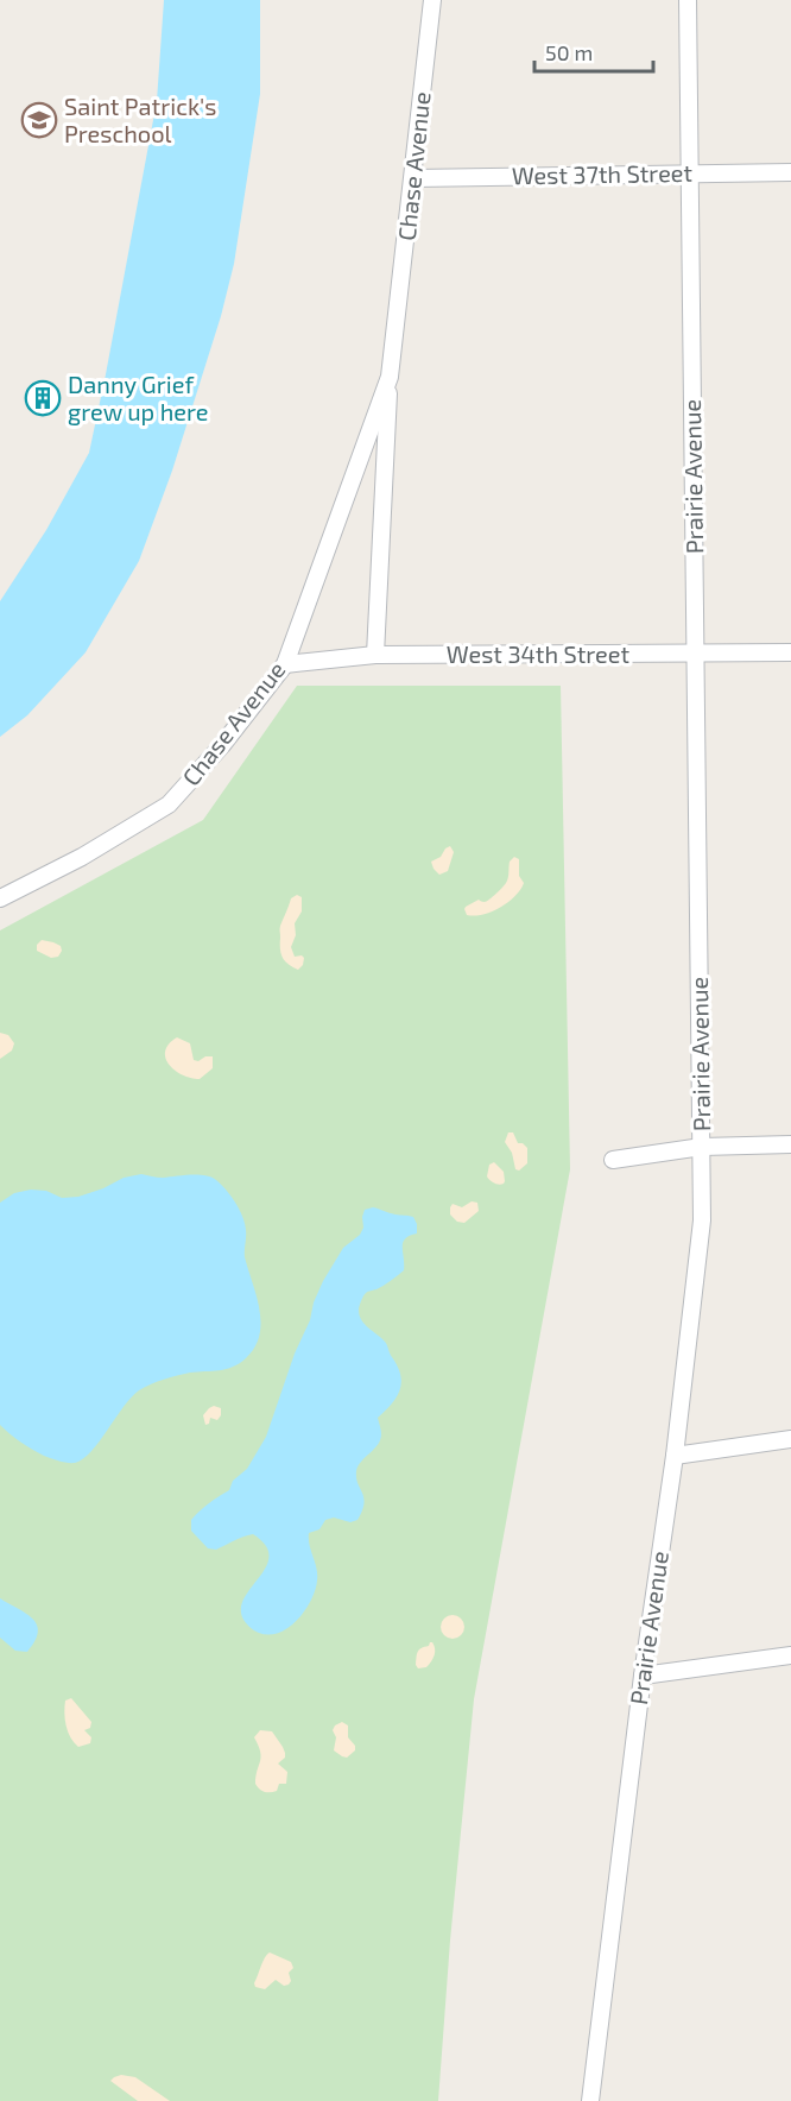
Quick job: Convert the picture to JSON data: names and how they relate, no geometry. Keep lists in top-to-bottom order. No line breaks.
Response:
{"streets":{"street":["Chase Avenue","West 37th Street","Prairie Avenue","West 34th Street"]},"crossings":[["Chase Avenue","West 37th Street"],["Chase Avenue","West 34th Street"],["West 37th Street","Prairie Avenue"],["Prairie Avenue","West 34th Street"]],"places":{"school or university":["Saint Patrick's Preschool"],"building":["Danny Grief grew up here"]},"scale_bar":"50 m"}
